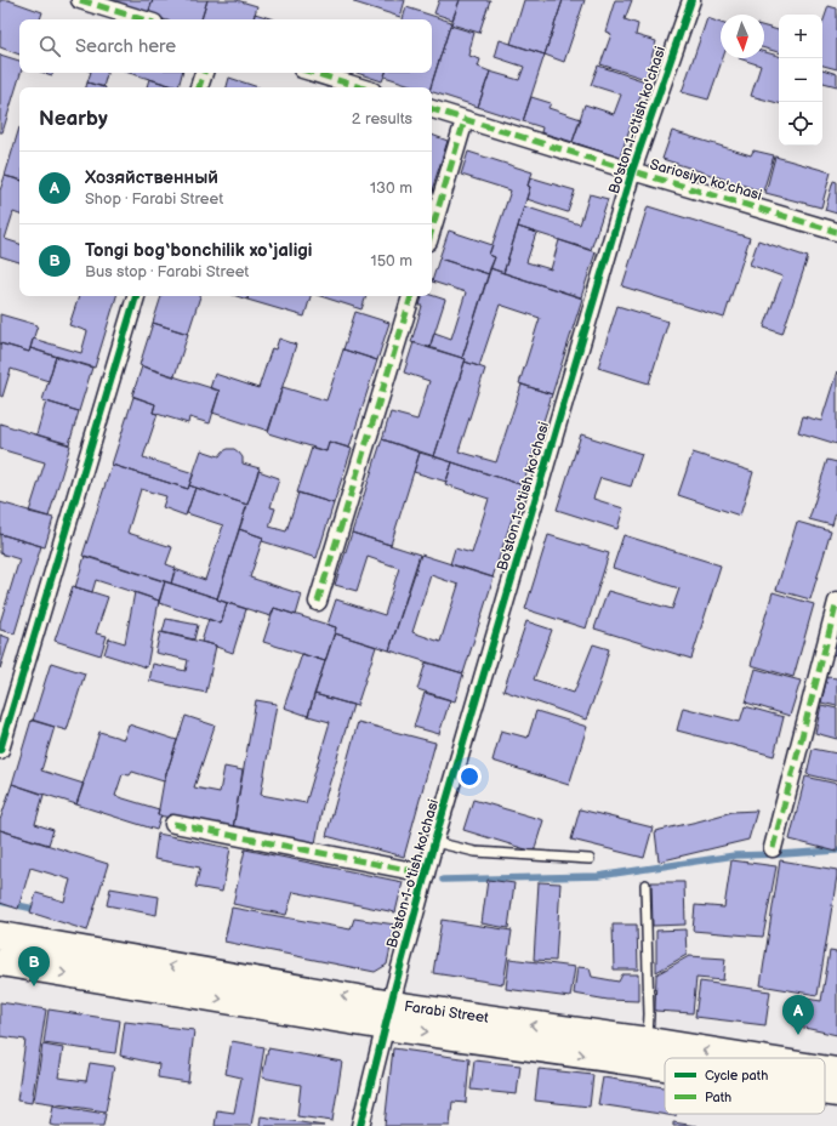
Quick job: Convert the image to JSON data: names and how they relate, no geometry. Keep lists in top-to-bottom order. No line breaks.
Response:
{"streets":{"main road":["Farabi Street"],"street":["Bo'ston 1-o'tish ko'chasi","Sariosiyo ko'chasi"]},"crossings":[["Bo'ston 1-o'tish ko'chasi","Sariosiyo ko'chasi"],["Bo'ston 1-o'tish ko'chasi","Farabi Street"]],"legend":["Cycle path","Path"],"north":"bottom","page":{"map_buttons":["+","−"],"search":"Search here","heading":["Nearby","2 results"],"list":[{"mark":"A","name":"Хозяйственный","note":"Shop · Farabi Street","value":"130 m"},{"mark":"B","name":"Tongi bog‘bonchilik xo‘jaligi","note":"Bus stop · Farabi Street","value":"150 m"}],"pins":["B","A"]}}
